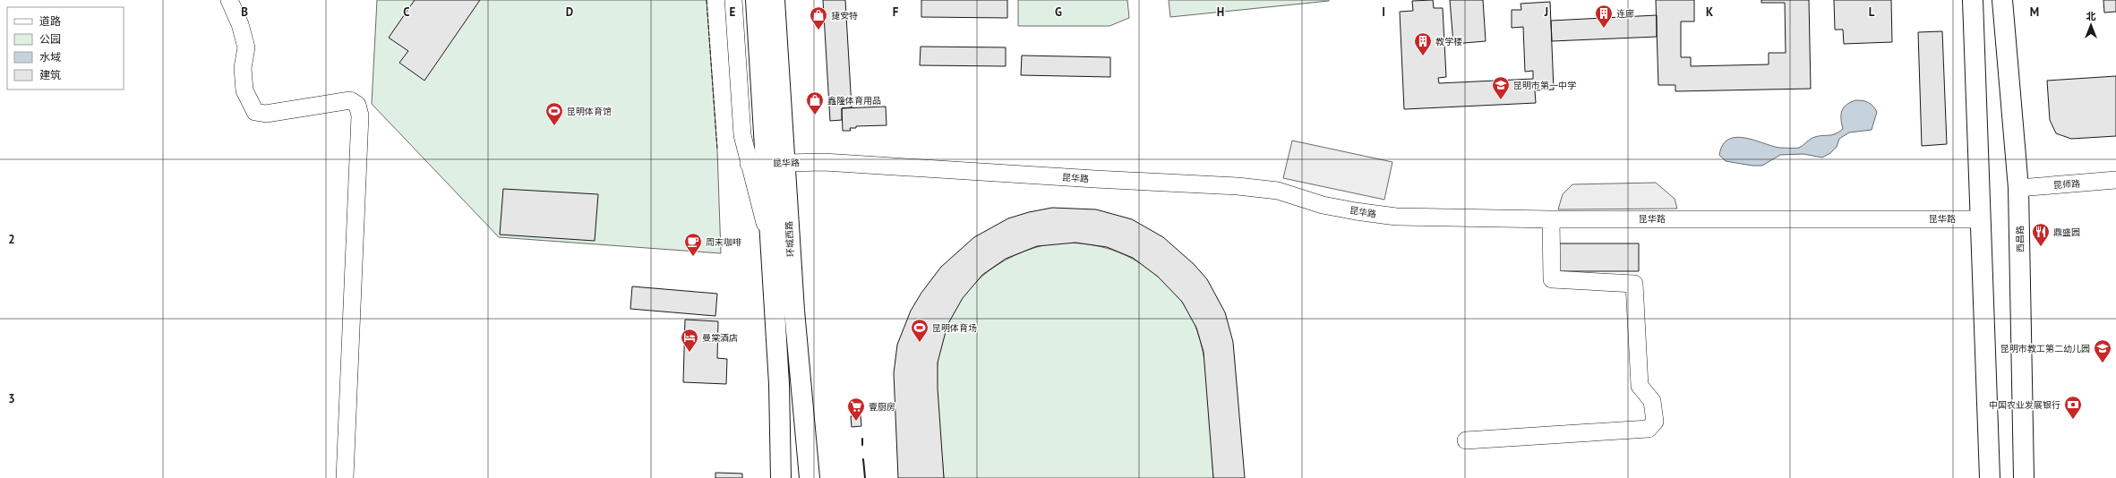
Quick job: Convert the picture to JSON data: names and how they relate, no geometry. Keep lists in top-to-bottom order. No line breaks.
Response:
{"streets":{"main road":["环城西路","西昌路"],"street":["昆华路","昆师路"]},"crossings":[["昆华路","环城西路"],["昆师路","西昌路"]],"places":{"building":["连廊","教学楼"],"shop":["捷安特","鑫隆体育用品"],"school or university":["昆明市第一中学","昆明市教工第二幼儿园"],"sports":["昆明体育馆","昆明体育场"],"restaurant":["鼎盛园"],"cafe":["周末咖啡"],"hotel":["曼棠酒店"],"bank":["中国农业发展银行"],"supermarket":["壹厨房"]},"legend":["道路","公园","水域","建筑"],"north":"top","grid":{"columns":["B","C","D","E","F","G","H","I","J","K","L","M"],"rows":["2","3"]}}
